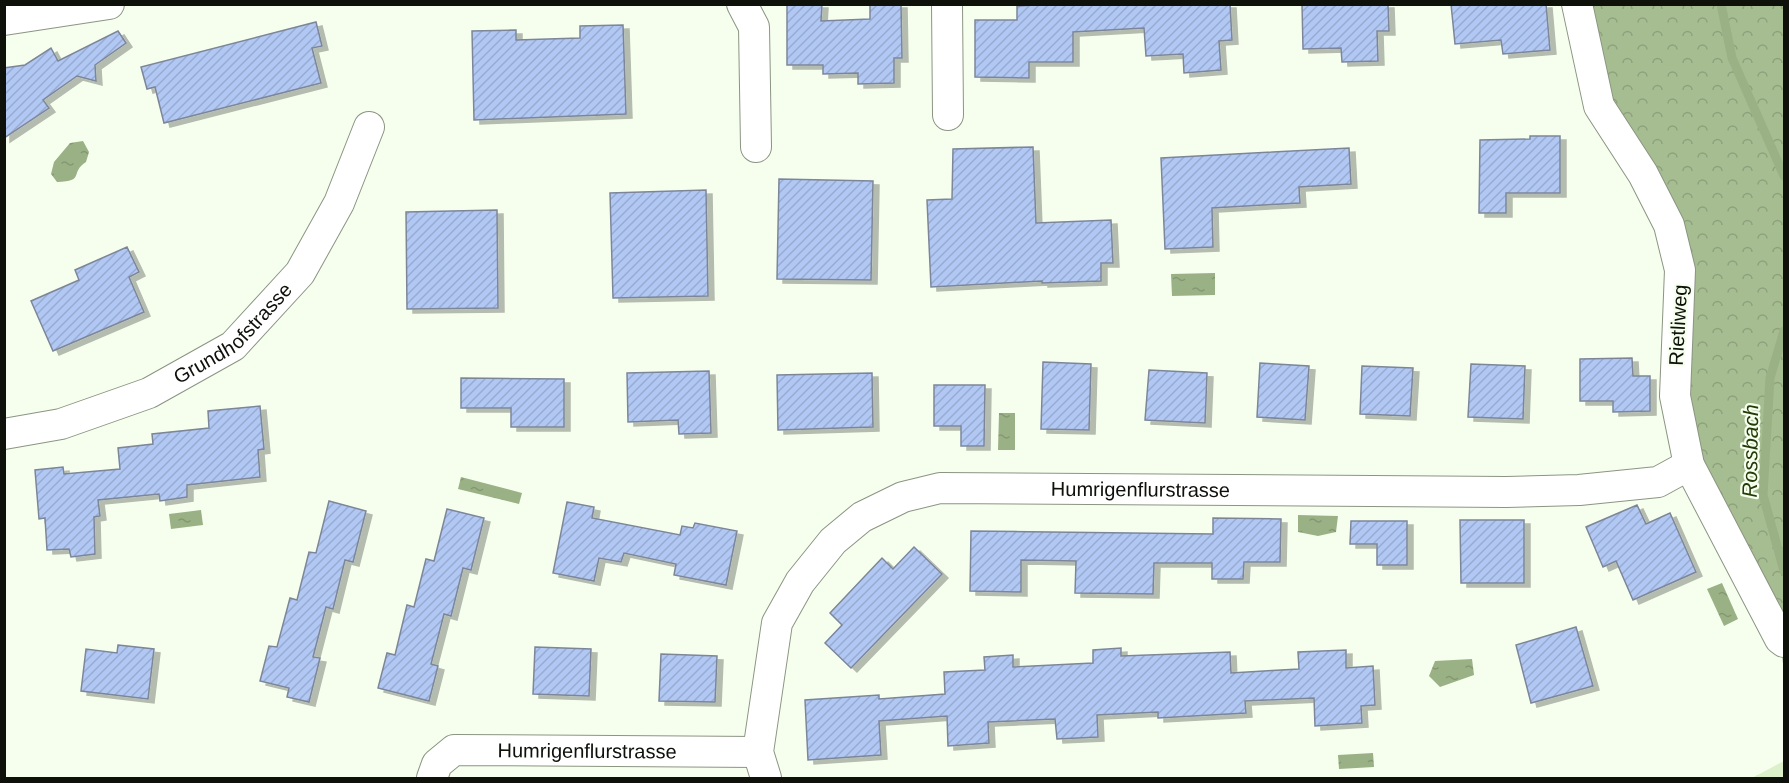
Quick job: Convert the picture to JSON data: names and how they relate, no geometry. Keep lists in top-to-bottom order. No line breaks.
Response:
{"streets":{"street":["Rietliweg","Grundhofstrasse","Humrigenflurstrasse"]},"crossings":[["Rietliweg","Humrigenflurstrasse"]],"water":["Rossbach"]}
